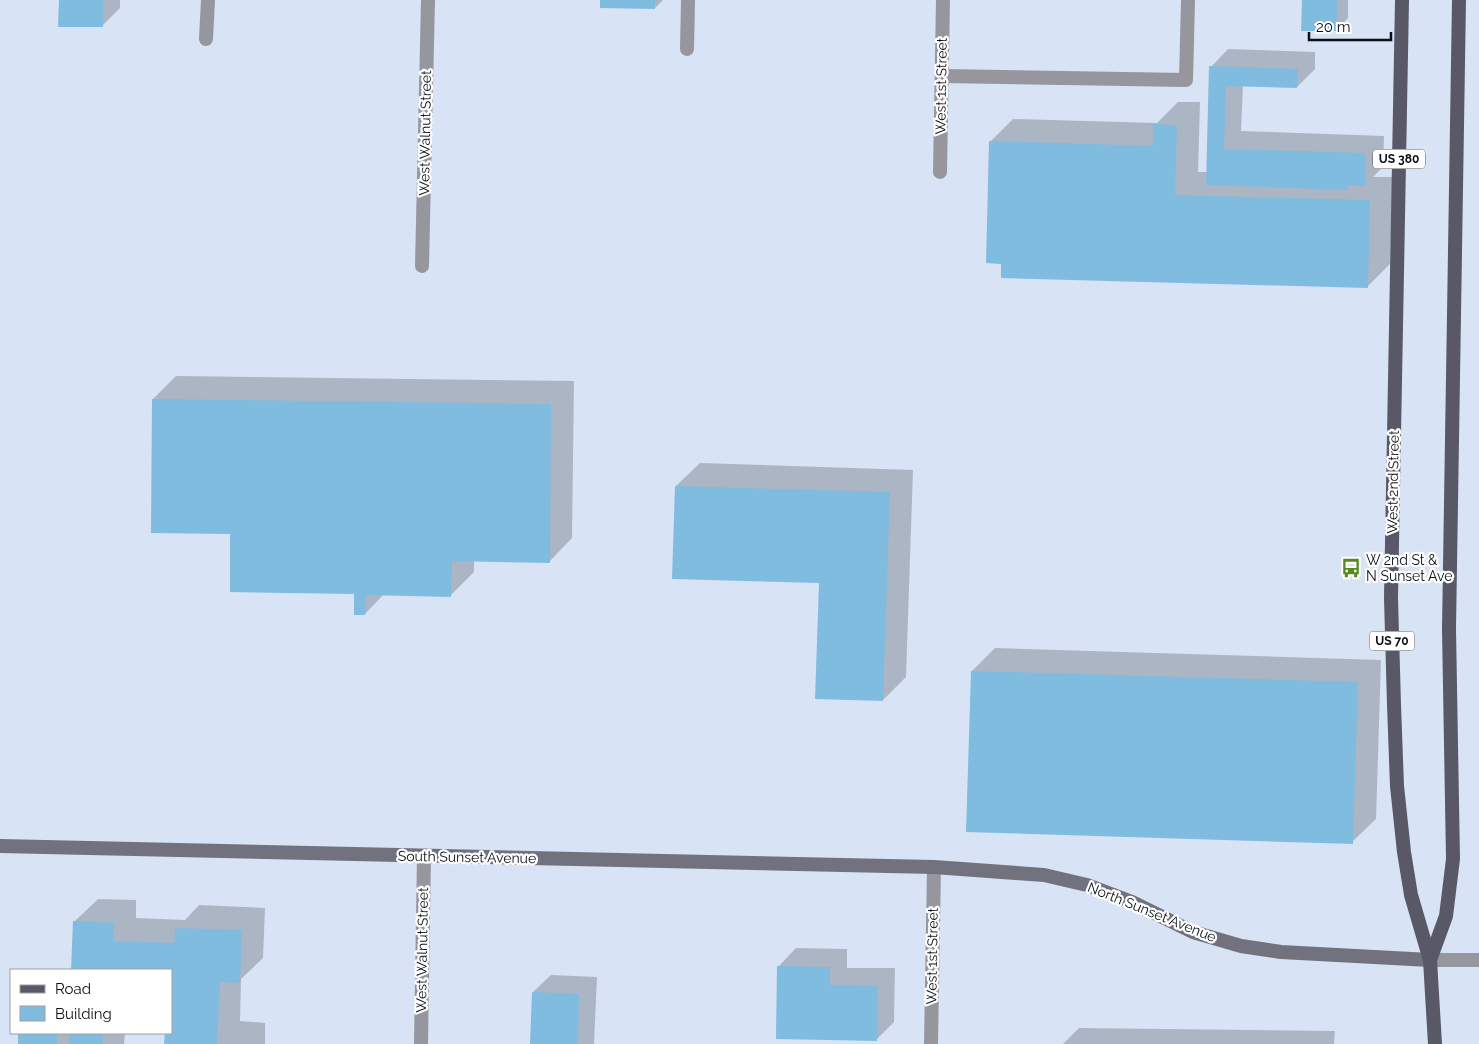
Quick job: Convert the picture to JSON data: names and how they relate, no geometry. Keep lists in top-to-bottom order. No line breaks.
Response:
{"streets":{"main road":["US 380","West 2nd Street","US 70","South Sunset Avenue","North Sunset Avenue"],"street":["West 1st Street","West Walnut Street"]},"crossings":[["West 1st Street","South Sunset Avenue"],["West 1st Street","North Sunset Avenue"],["West Walnut Street","South Sunset Avenue"],["West 2nd Street","North Sunset Avenue"],["South Sunset Avenue","North Sunset Avenue"]],"places":{"bus stop":["W 2nd St & N Sunset Ave"]},"legend":["Road","Building"],"scale_bar":"20 m"}
